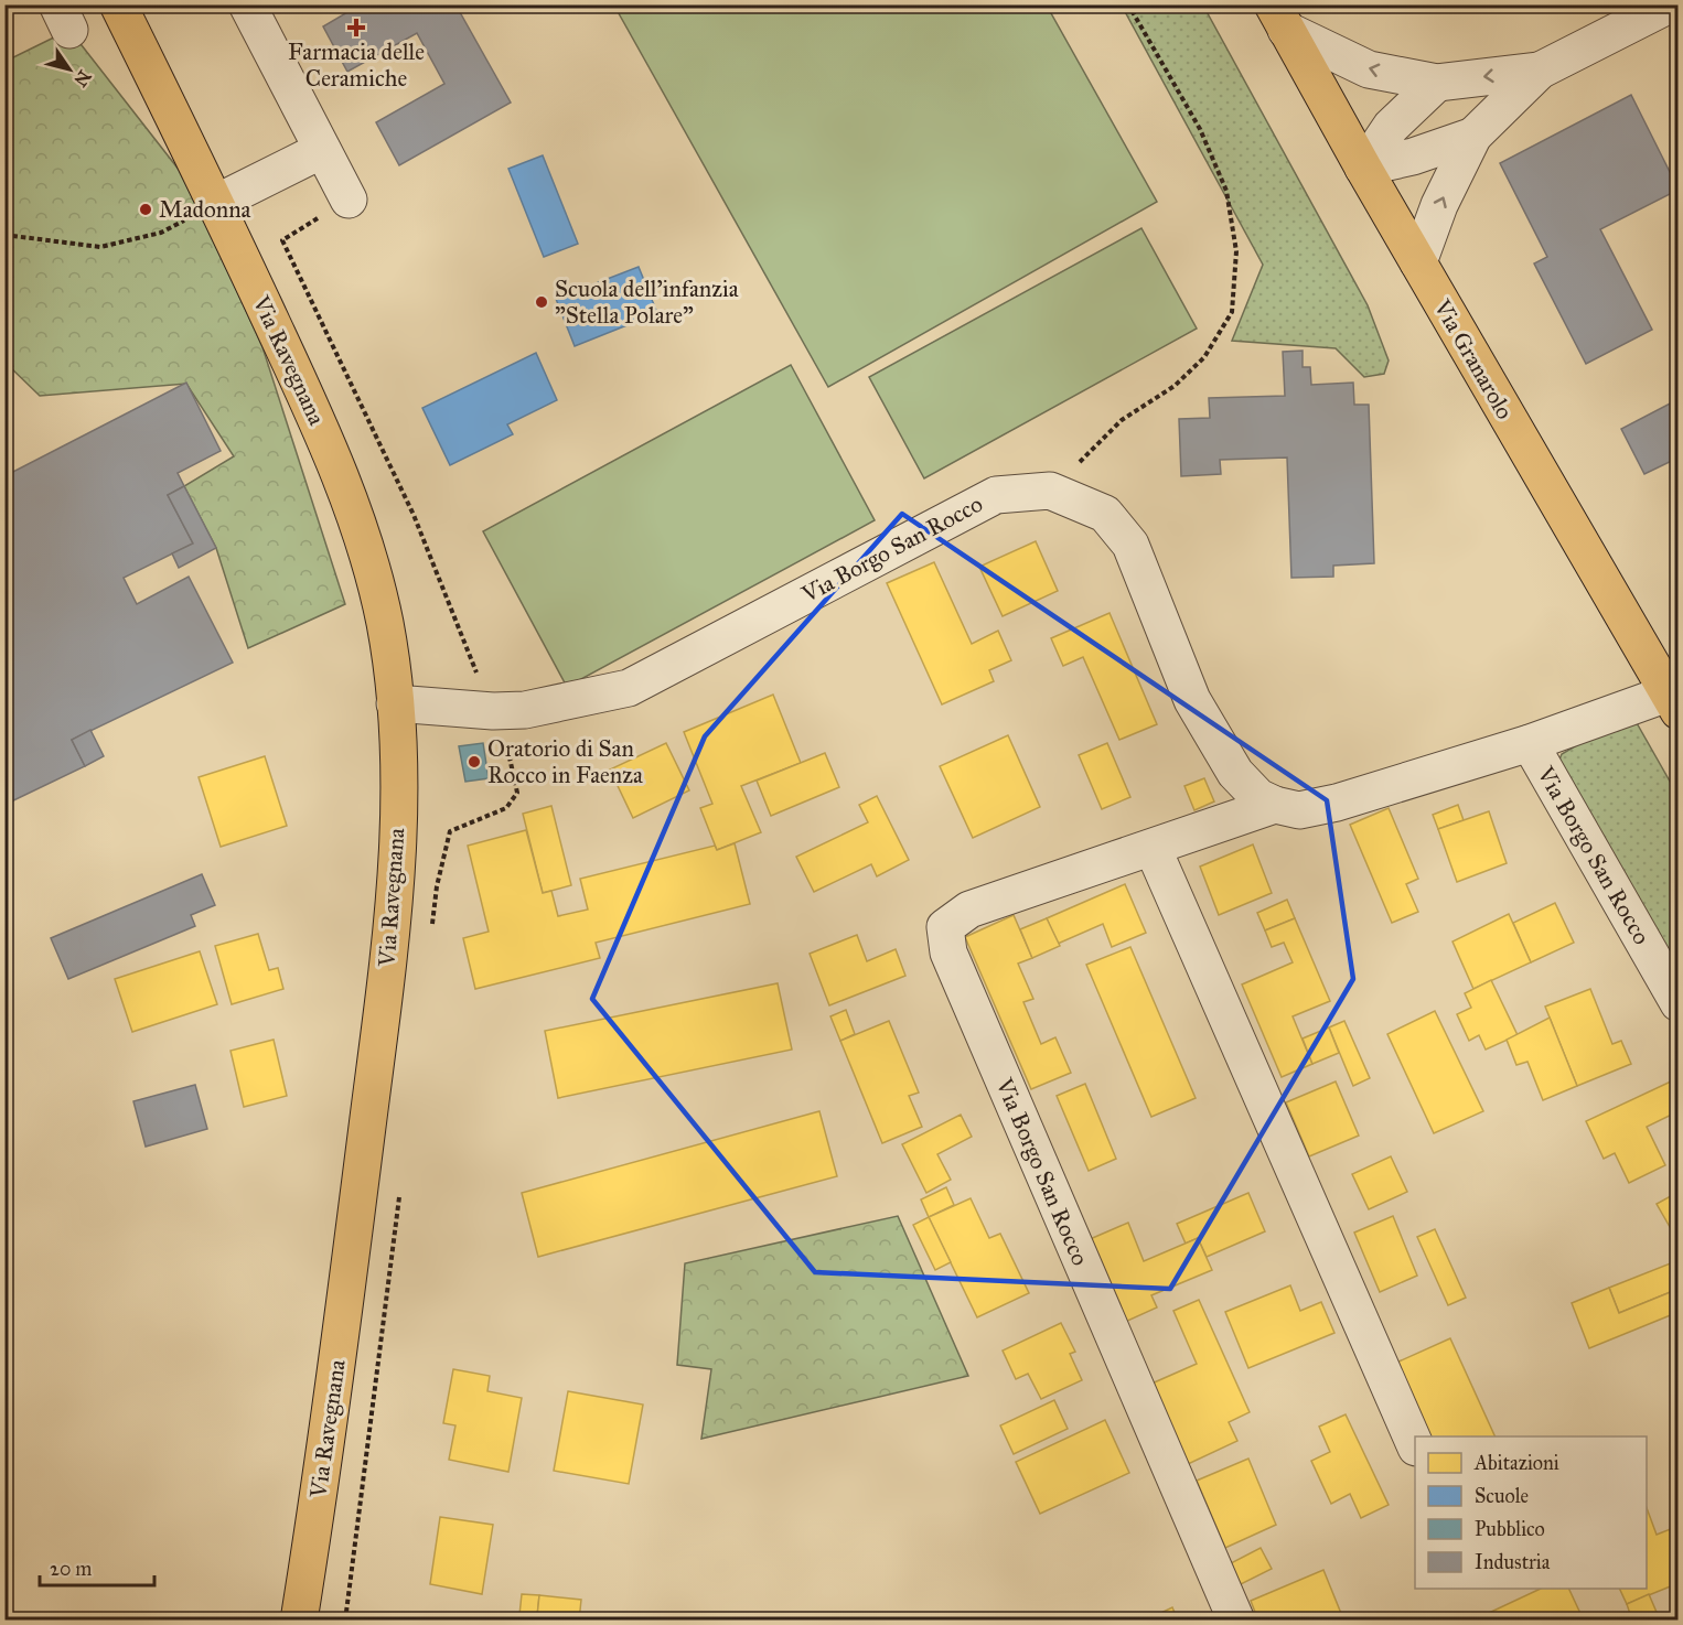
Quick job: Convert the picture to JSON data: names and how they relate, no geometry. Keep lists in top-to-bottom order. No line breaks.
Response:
{"streets":{"main road":["Via Granarolo","Via Ravegnana"],"street":["Via Borgo San Rocco"]},"crossings":[["Via Granarolo","Via Borgo San Rocco"],["Via Ravegnana","Via Borgo San Rocco"]],"places":{"health":["Farmacia delle Ceramiche"],"other":["Madonna","Scuola dell'infanzia \"Stella Polare\"","Oratorio di San Rocco in Faenza"]},"legend":["Abitazioni","Scuole","Pubblico","Industria"],"scale_bar":"20 m","north":"bottom right"}
